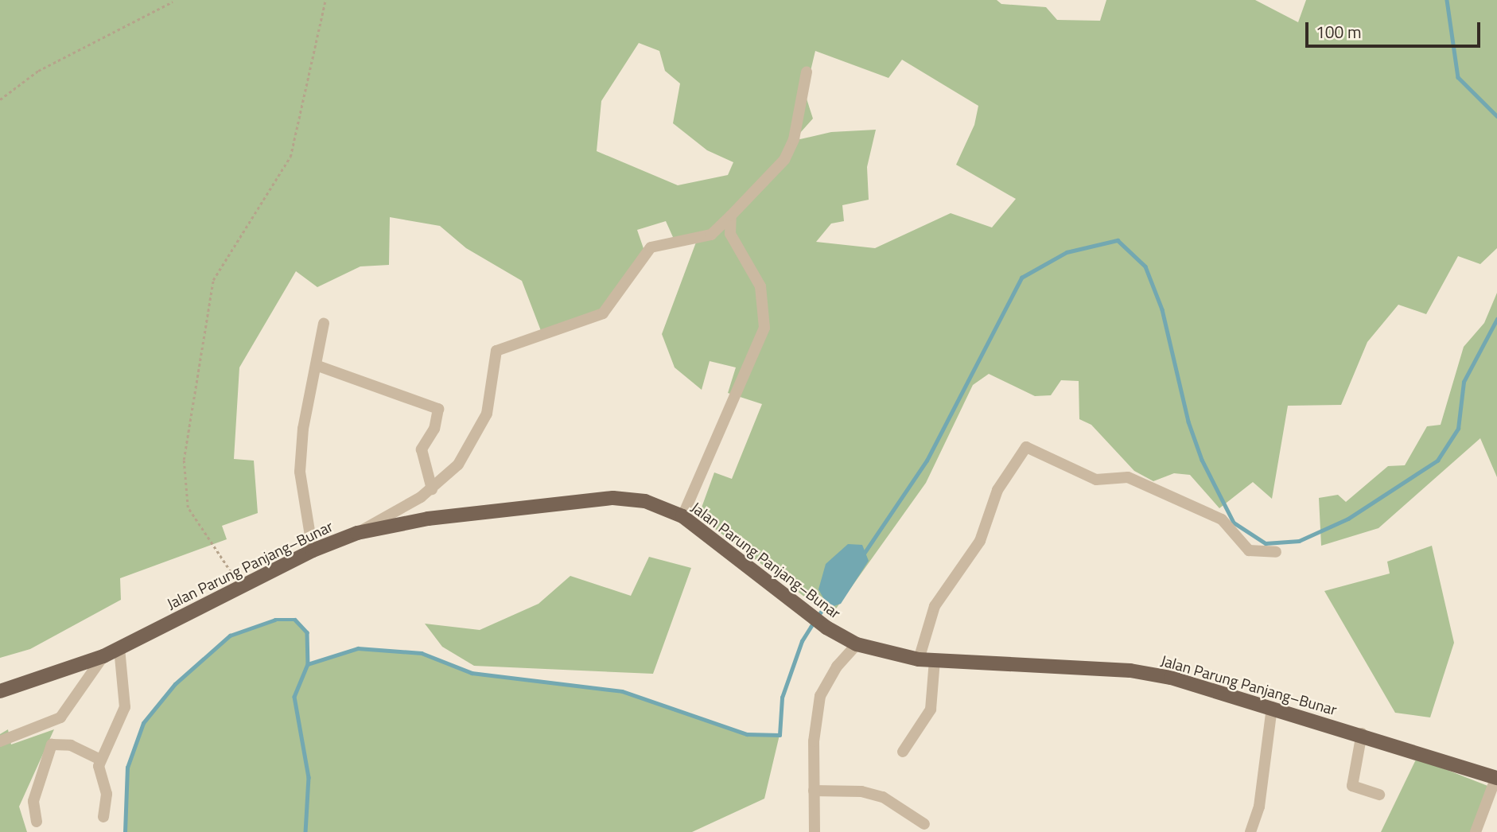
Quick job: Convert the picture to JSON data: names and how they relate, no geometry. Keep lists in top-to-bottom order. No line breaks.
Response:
{"streets":{"main road":["Jalan Parung Panjang–Bunar"]},"scale_bar":"100 m"}
